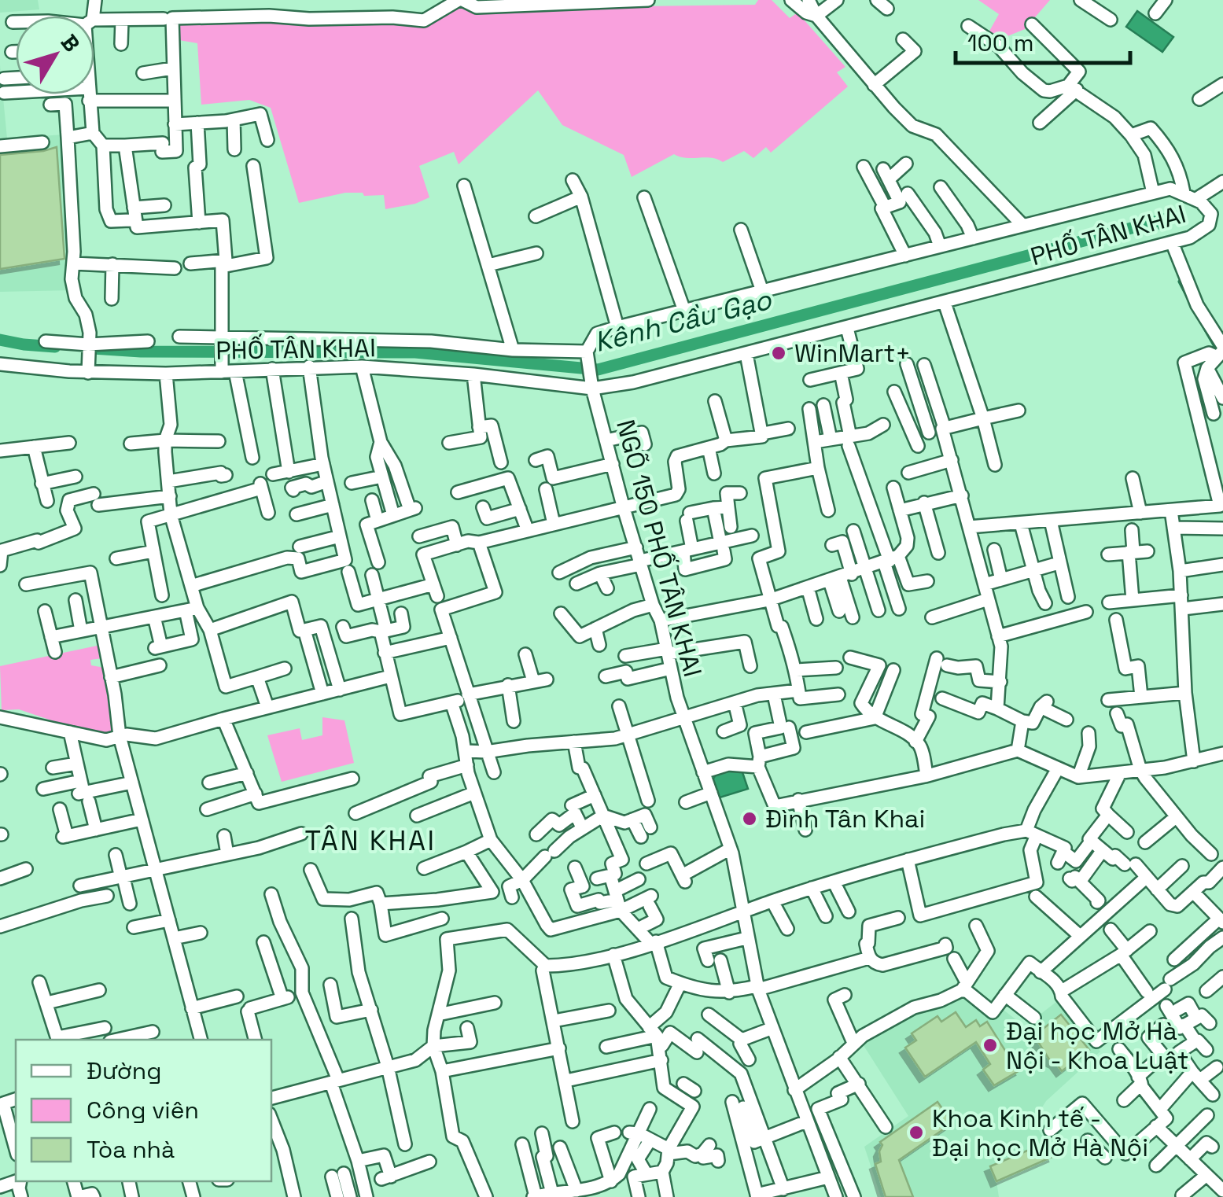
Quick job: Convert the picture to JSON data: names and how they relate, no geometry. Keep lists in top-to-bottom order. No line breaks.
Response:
{"streets":{"street":["PHỐ TÂN KHAI","NGÕ 150 PHỐ TÂN KHAI"]},"crossings":[["PHỐ TÂN KHAI","NGÕ 150 PHỐ TÂN KHAI"]],"districts":["TÂN KHAI"],"water":["Kênh Cầu Gạo"],"places":["WinMart+","Đình Tân Khai","Đại học Mở Hà Nội - Khoa Luật","Khoa Kinh tế - Đại học Mở Hà Nội"],"legend":["Đường","Công viên","Tòa nhà"],"scale_bar":"100 m","north":"top right"}
